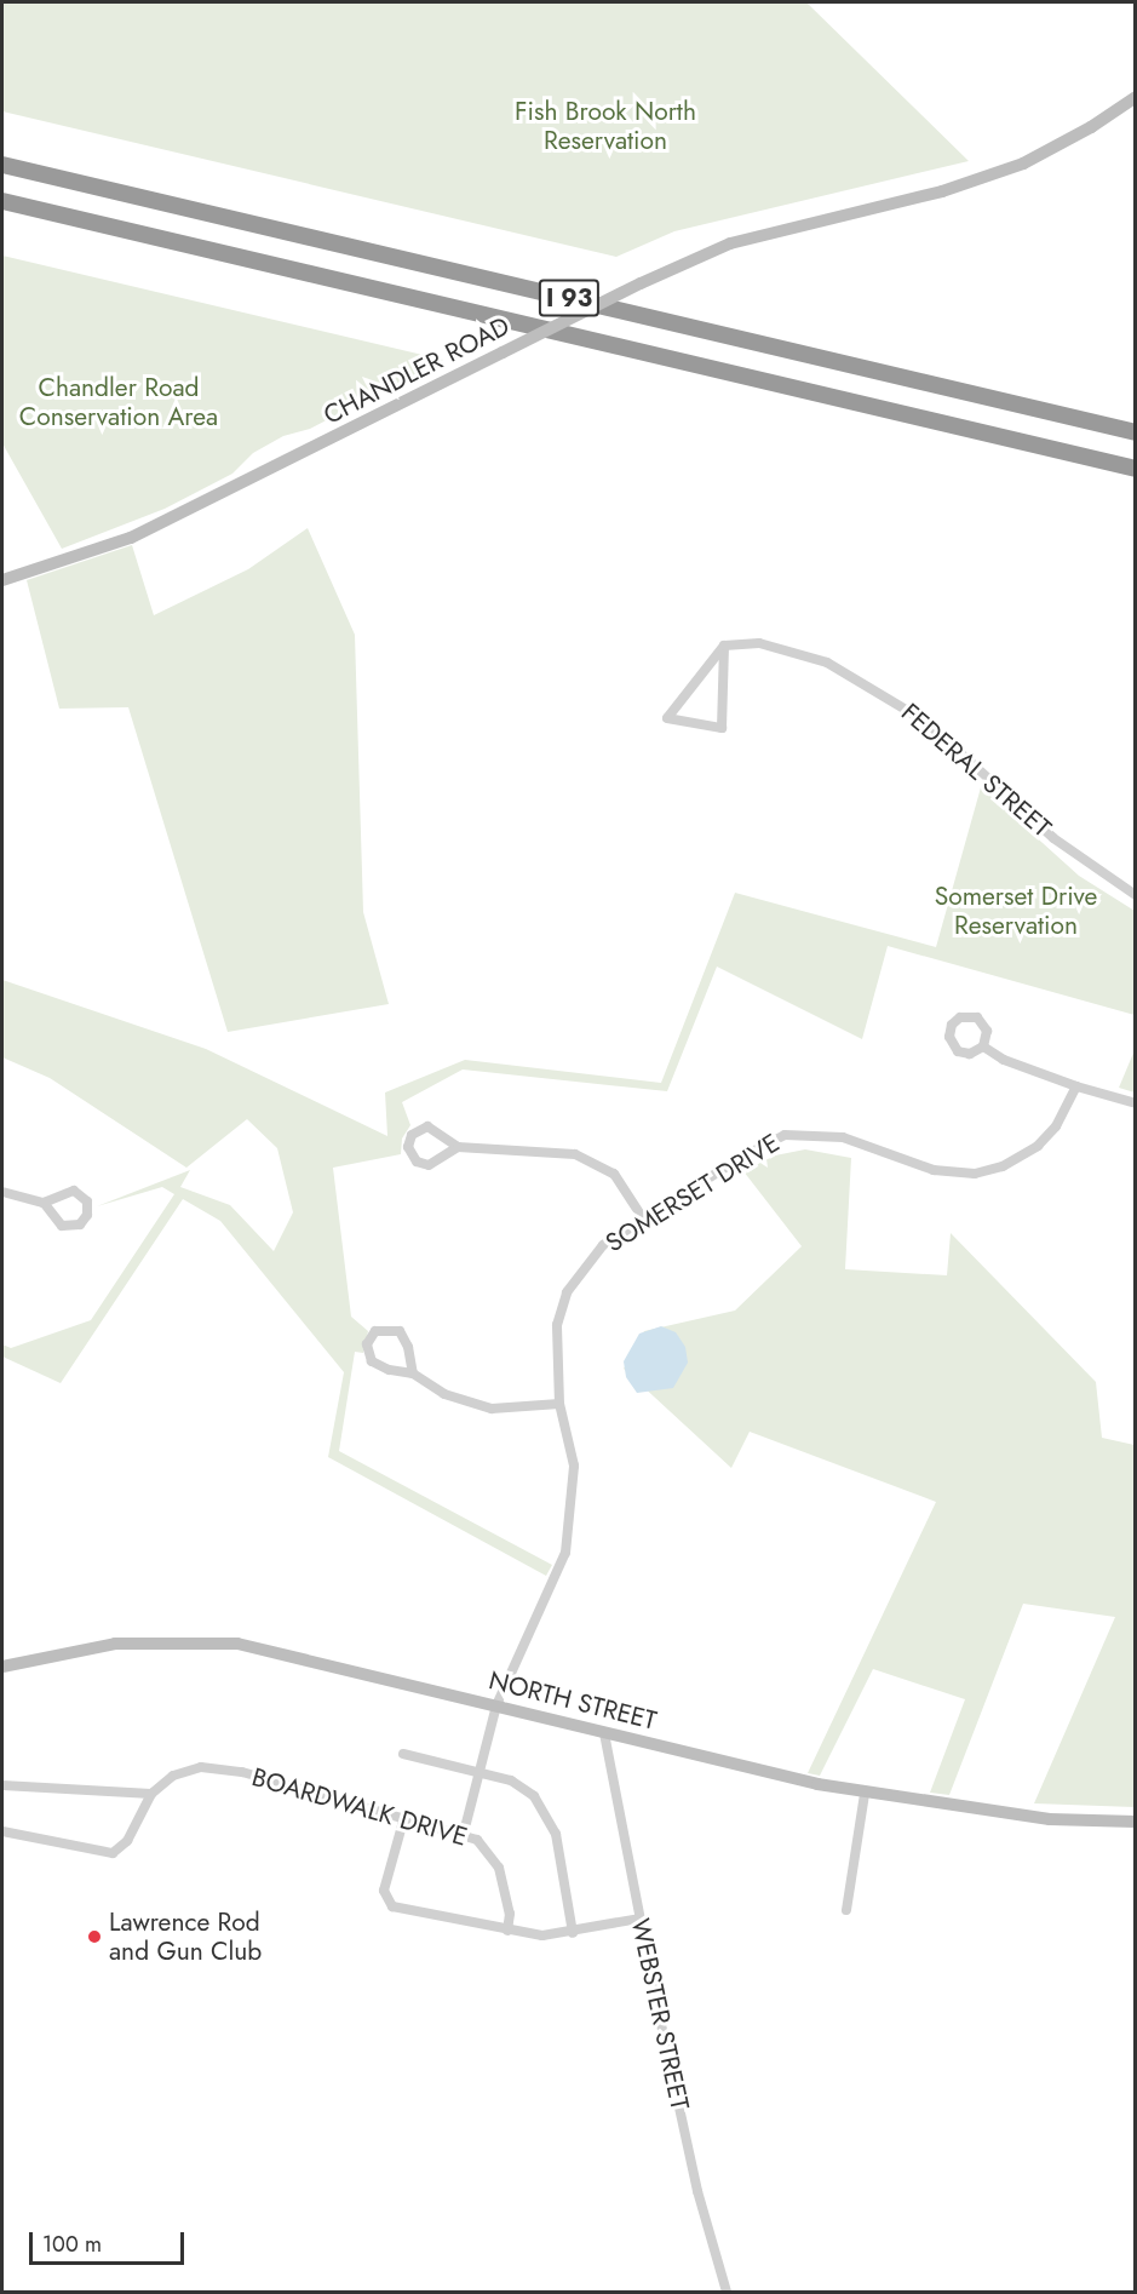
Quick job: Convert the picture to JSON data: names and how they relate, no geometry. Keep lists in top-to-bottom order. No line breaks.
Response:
{"streets":{"highway":["I 93"],"street":["CHANDLER ROAD","FEDERAL STREET","SOMERSET DRIVE","NORTH STREET","BOARDWALK DRIVE","WEBSTER STREET"]},"crossings":[["SOMERSET DRIVE","NORTH STREET"],["SOMERSET DRIVE","BOARDWALK DRIVE"],["NORTH STREET","WEBSTER STREET"]],"parks":["Fish Brook North Reservation","Chandler Road Conservation Area","Somerset Drive Reservation"],"places":["Lawrence Rod and Gun Club"],"scale_bar":"100 m"}
